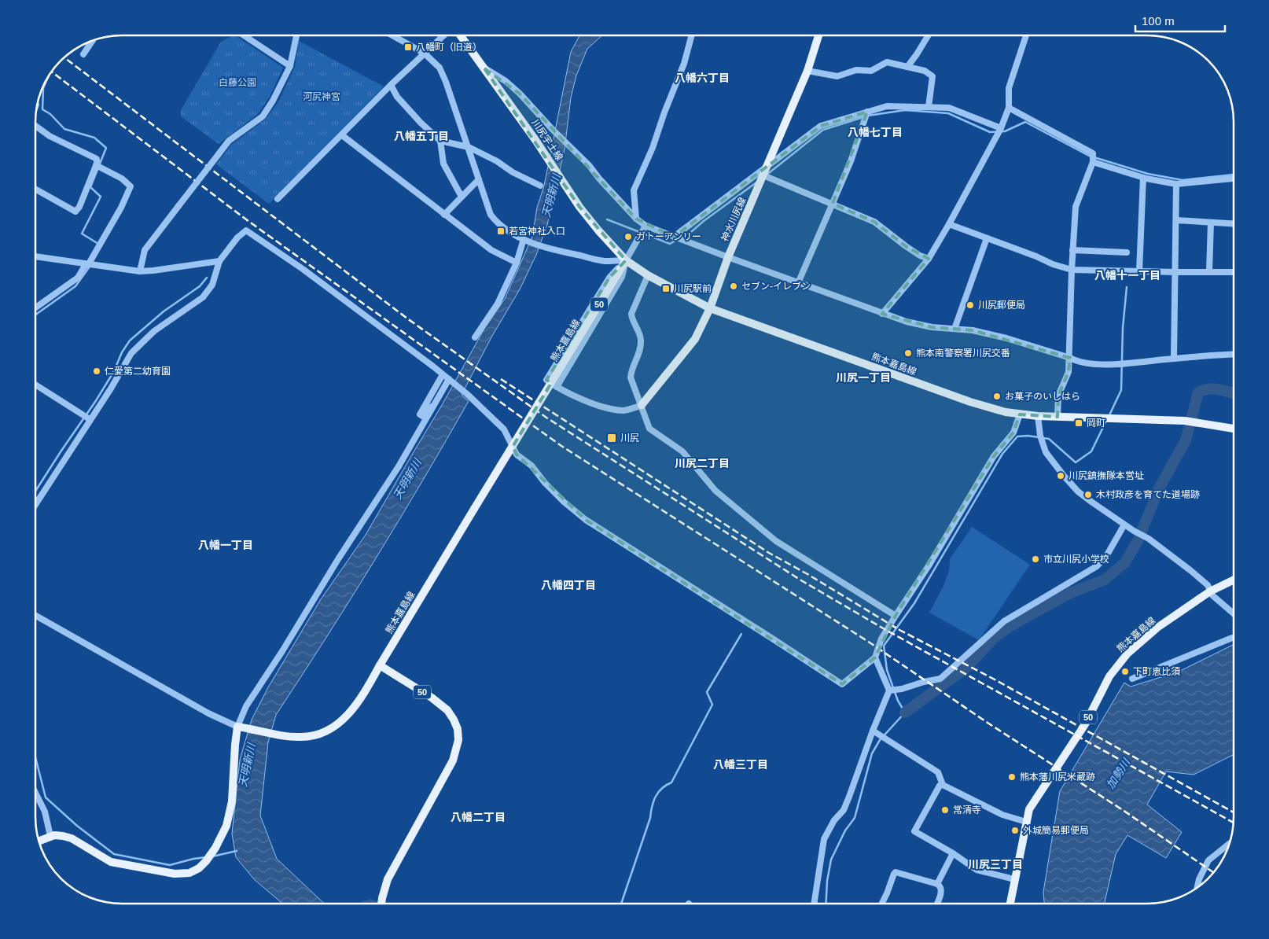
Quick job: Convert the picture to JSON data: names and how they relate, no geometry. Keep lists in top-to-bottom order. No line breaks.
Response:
{"streets":{"main road":["川尻宇土線","神水川尻線","50","熊本嘉島線"]},"crossings":[["川尻宇土線","熊本嘉島線"],["神水川尻線","熊本嘉島線"],["50","熊本嘉島線"]],"districts":["八幡六丁目","八幡七丁目","八幡五丁目","八幡十一丁目","川尻一丁目","川尻二丁目","八幡一丁目","八幡四丁目","八幡三丁目","八幡二丁目","川尻三丁目"],"water":["天明新川","加勢川"],"parks":["白藤公園","河尻神宮"],"places":{"transit":["八幡町（旧道）","若宮神社入口","川尻駅前","岡町","川尻"],"other":["ガトーアンリー","セブン-イレブン","川尻郵便局","熊本南警察署川尻交番","仁愛第二幼育園","お菓子のいしはら","川尻鎮撫隊本営址","木村政彦を育てた道場跡","市立川尻小学校","下町恵比須","熊本藩川尻米蔵跡","常清寺","外城簡易郵便局"]},"scale_bar":"100 m"}
